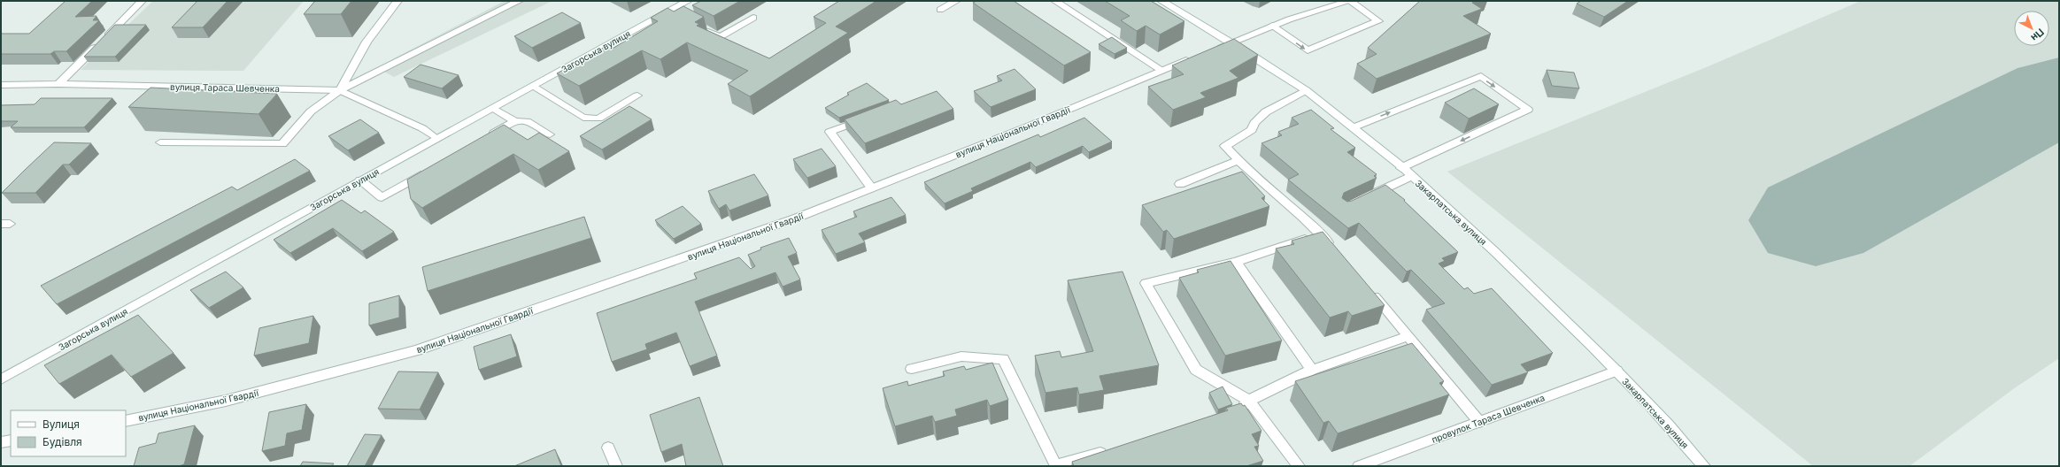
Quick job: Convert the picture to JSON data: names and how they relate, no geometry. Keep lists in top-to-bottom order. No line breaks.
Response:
{"streets":{"street":["Загорська вулиця","вулиця Тараса Шевченка","вулиця Національної Гвардії","Закарпатська вулиця","провулок Тараса Шевченка"]},"crossings":[["Загорська вулиця","вулиця Тараса Шевченка"],["Закарпатська вулиця","провулок Тараса Шевченка"]],"legend":["Вулиця","Будівля"],"north":"bottom right"}
